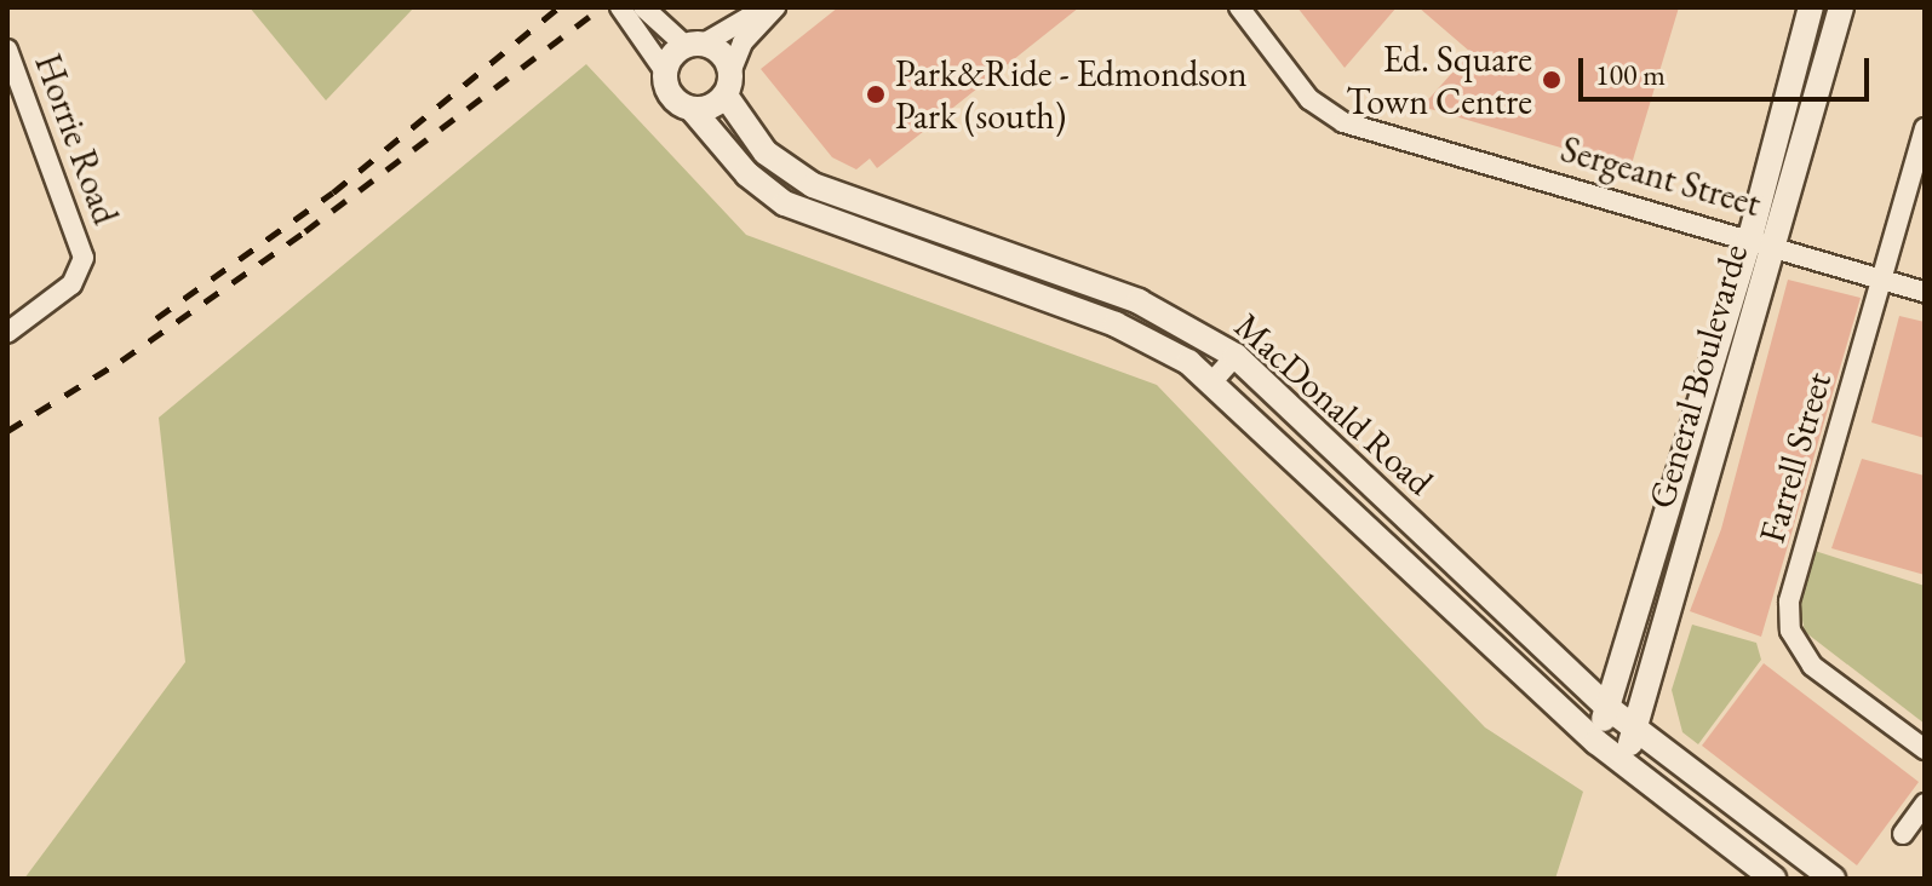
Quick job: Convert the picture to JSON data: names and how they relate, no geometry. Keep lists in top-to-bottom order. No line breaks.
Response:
{"streets":{"street":["Horrie Road","Sergeant Street","General Boulevarde","MacDonald Road","Farrell Street"]},"crossings":[["Sergeant Street","General Boulevarde"],["Sergeant Street","Farrell Street"],["General Boulevarde","MacDonald Road"]],"places":["Ed. Square Town Centre","Park&Ride - Edmondson Park (south)"],"scale_bar":"100 m"}
